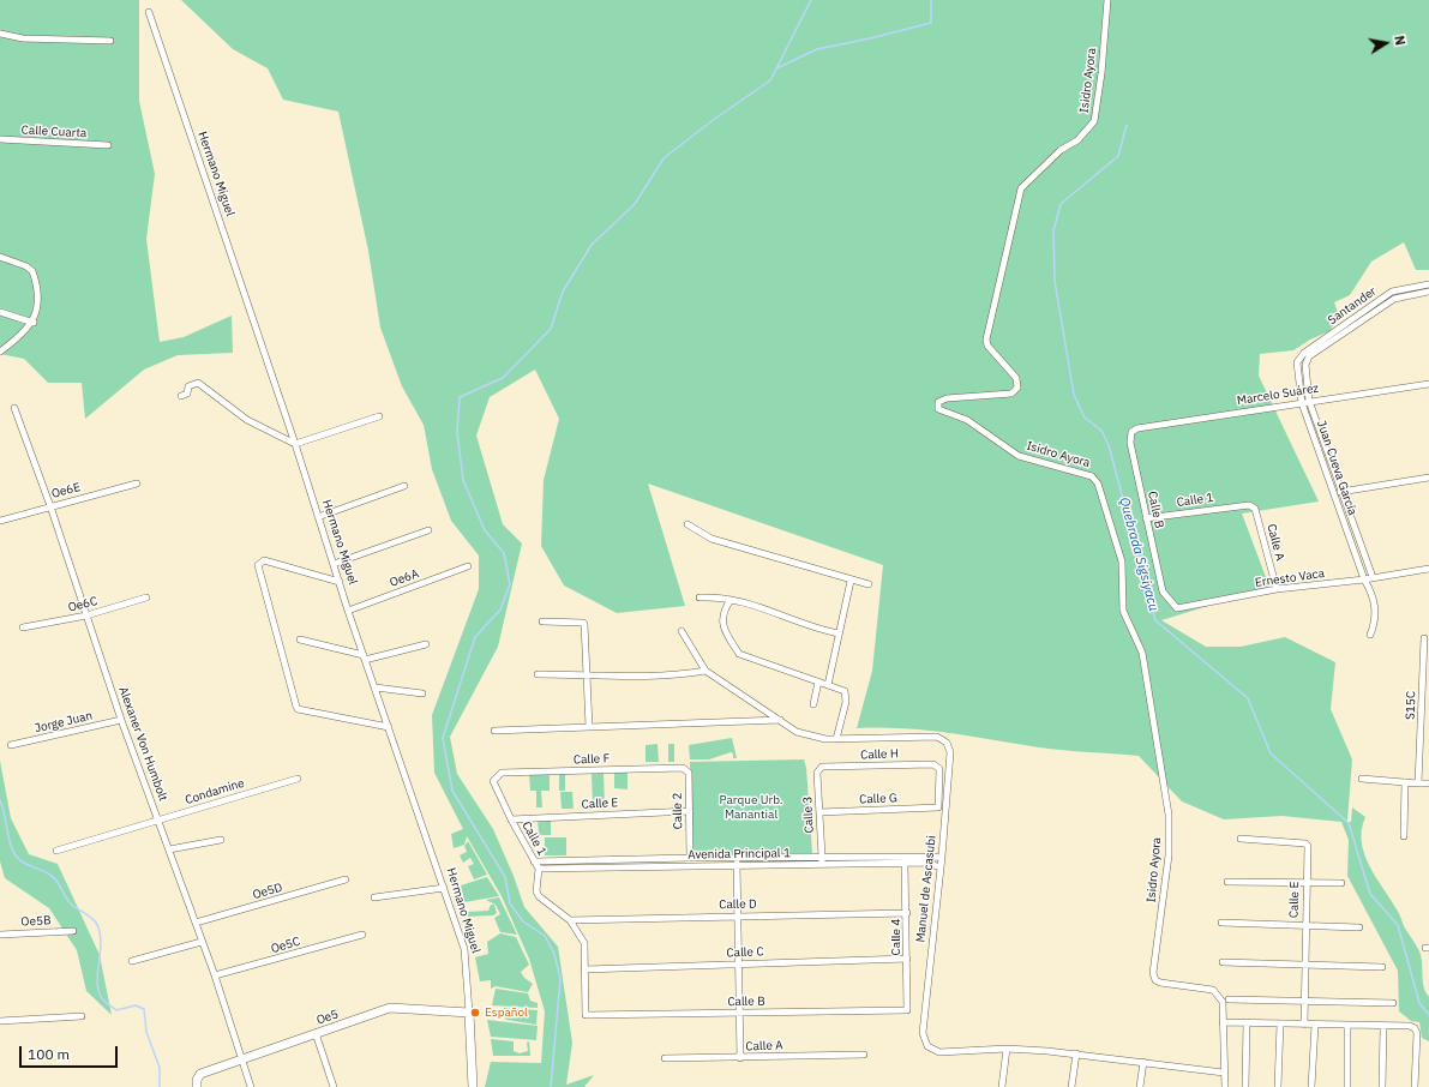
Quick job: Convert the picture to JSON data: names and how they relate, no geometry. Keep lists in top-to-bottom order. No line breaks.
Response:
{"streets":{"street":["Isidro Ayora","Calle Cuarta","Hermano Miguel","Santander","Marcelo Suárez","Juan Cueva García","Oe6E","Calle 1","Calle B","Calle A","Oe6A","Ernesto Vaca","Oe6C","S15C","Jorge Juan","Alexaner Von Humbolt","Calle H","Calle F","Condamine","Calle G","Calle E","Calle 2","Calle 3","Avenida Principal 1","Manuel de Ascasubi","Oe5D","Calle D","Oe5B","Calle 4","Oe5C","Calle C","Oe5"]},"crossings":[["Isidro Ayora","Manuel de Ascasubi"],["Hermano Miguel","Oe6A"],["Hermano Miguel","Oe5"],["Santander","Juan Cueva García"],["Marcelo Suárez","Juan Cueva García"],["Marcelo Suárez","Calle B"],["Juan Cueva García","Ernesto Vaca"],["Oe6E","Alexaner Von Humbolt"],["Calle 1","Calle B"],["Calle 1","Calle A"],["Calle 1","Calle F"],["Calle 1","Calle E"],["Calle 1","Avenida Principal 1"],["Calle 1","Calle D"],["Calle 1","Calle C"],["Calle B","Ernesto Vaca"],["Calle B","Calle 4"],["Calle A","Ernesto Vaca"],["Oe6C","Alexaner Von Humbolt"],["Jorge Juan","Alexaner Von Humbolt"],["Alexaner Von Humbolt","Condamine"],["Alexaner Von Humbolt","Oe5D"],["Alexaner Von Humbolt","Oe5C"],["Alexaner Von Humbolt","Oe5"],["Calle H","Calle G"],["Calle H","Calle 3"],["Calle F","Calle 2"],["Calle G","Calle 3"],["Calle E","Calle 2"],["Calle 3","Avenida Principal 1"],["Avenida Principal 1","Manuel de Ascasubi"],["Avenida Principal 1","Calle 4"],["Calle D","Calle 4"],["Calle 4","Calle C"]],"water":["Quebrada Sigsiyacu"],"parks":["Parque Urb. Manantial"],"places":["Español"],"scale_bar":"100 m","north":"right"}
